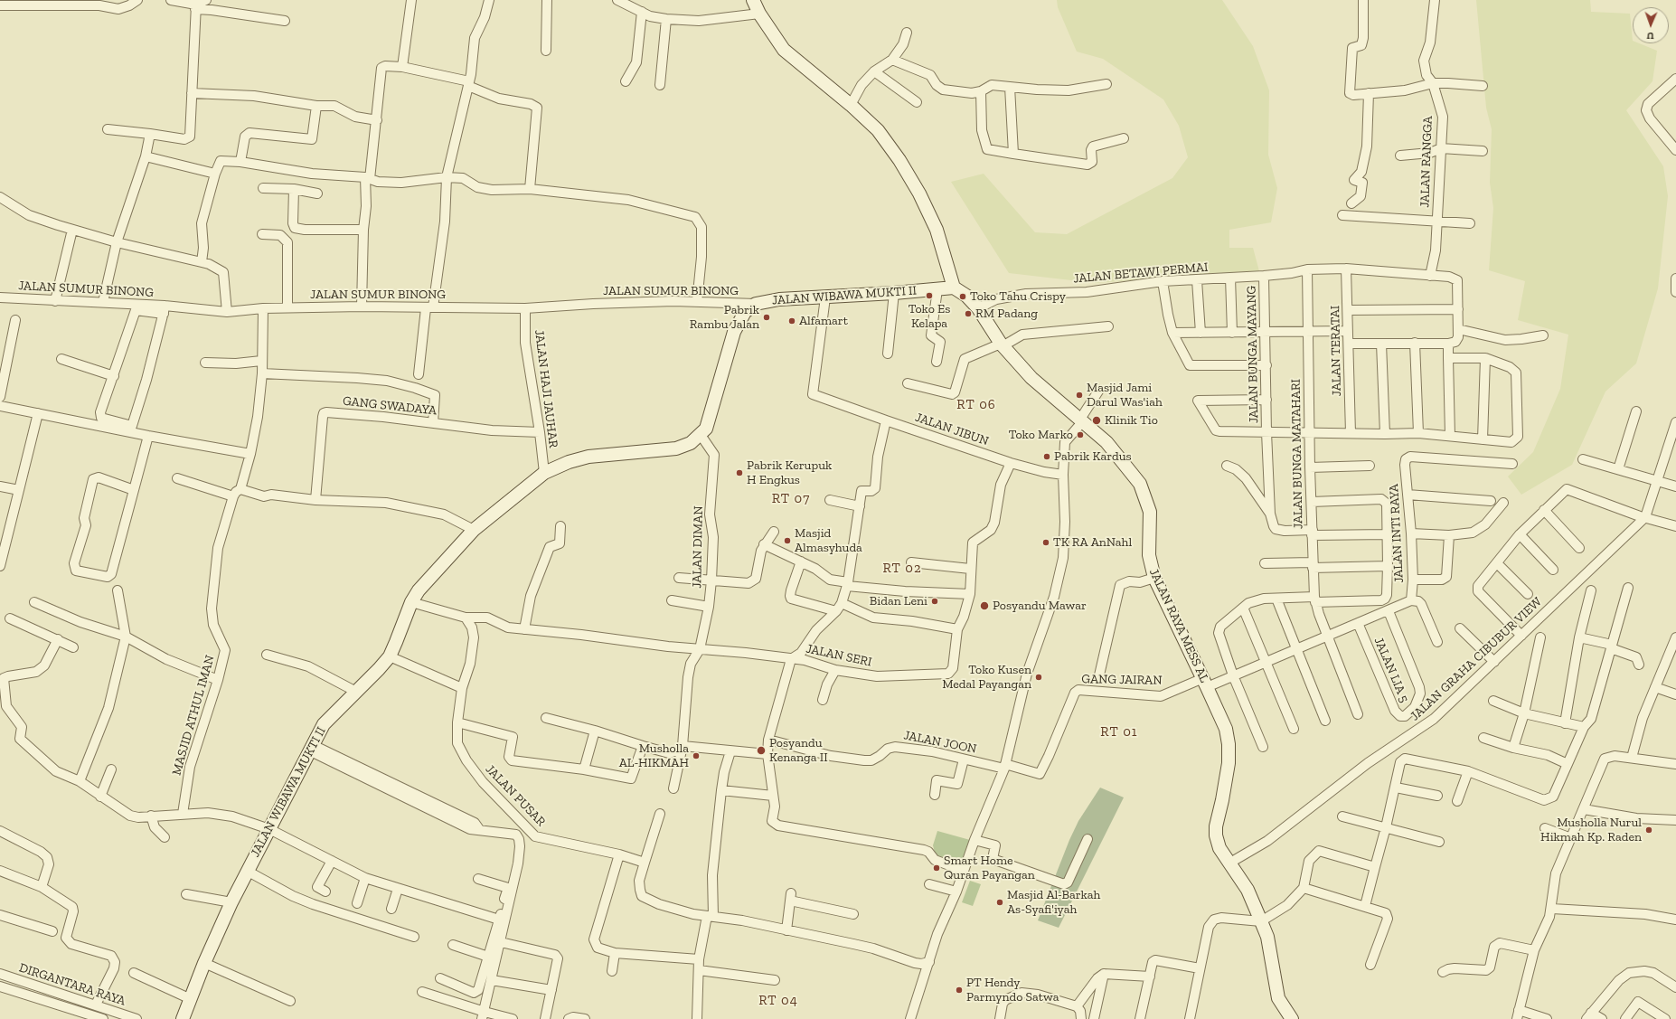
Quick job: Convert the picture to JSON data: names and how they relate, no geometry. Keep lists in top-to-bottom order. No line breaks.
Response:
{"streets":{"main road":["JALAN WIBAWA MUKTI II","JALAN RAYA MESS AL"],"street":["JALAN RANGGA","JALAN BETAWI PERMAI","JALAN SUMUR BINONG","JALAN TERATAI","JALAN BUNGA MAYANG","JALAN HAJI JAUHAR","GANG SWADAYA","JALAN JIBUN","JALAN BUNGA MATAHARI","JALAN INTI RAYA","JALAN DIMAN","JALAN SERI","JALAN GRAHA CIBUBUR VIEW","JALAN LIA 5","GANG JAIRAN","MASJID ATHUL IMAN","JALAN JOON","JALAN PUSAR","DIRGANTARA RAYA"]},"crossings":[["JALAN RANGGA","JALAN BETAWI PERMAI"],["JALAN BETAWI PERMAI","JALAN TERATAI"],["JALAN BETAWI PERMAI","JALAN BUNGA MAYANG"],["JALAN BETAWI PERMAI","JALAN BUNGA MATAHARI"],["JALAN BETAWI PERMAI","JALAN RAYA MESS AL"],["JALAN SUMUR BINONG","JALAN WIBAWA MUKTI II"],["JALAN SUMUR BINONG","JALAN HAJI JAUHAR"],["JALAN SUMUR BINONG","MASJID ATHUL IMAN"],["JALAN WIBAWA MUKTI II","JALAN HAJI JAUHAR"],["JALAN WIBAWA MUKTI II","JALAN JIBUN"],["JALAN WIBAWA MUKTI II","JALAN DIMAN"],["JALAN WIBAWA MUKTI II","JALAN RAYA MESS AL"],["JALAN HAJI JAUHAR","GANG SWADAYA"],["JALAN JIBUN","JALAN SERI"],["JALAN BUNGA MATAHARI","JALAN INTI RAYA"],["JALAN INTI RAYA","JALAN RAYA MESS AL"],["JALAN INTI RAYA","JALAN LIA 5"],["JALAN INTI RAYA","GANG JAIRAN"],["JALAN DIMAN","JALAN SERI"],["JALAN RAYA MESS AL","JALAN GRAHA CIBUBUR VIEW"],["JALAN RAYA MESS AL","GANG JAIRAN"],["JALAN SERI","JALAN PUSAR"],["GANG JAIRAN","JALAN JOON"]],"districts":["RT 06","RT 07","RT 02","RT 01","RT 04"],"places":["Toko Es Kelapa","Toko Tahu Crispy","RM Padang","Pabrik Rambu Jalan","Alfamart","Masjid Jami Darul Was'iah","Klinik Tio","Toko Marko","Pabrik Kardus","Pabrik Kerupuk H Engkus","Masjid Almasyhuda","TK RA AnNahl","Bidan Leni","Posyandu Mawar","Toko Kusen Medal Payangan","Posyandu Kenanga II","Musholla AL-HIKMAH","Musholla Nurul Hikmah Kp. Raden","Smart Home Quran Payangan","Masjid Al-Barkah As-Syafi'iyah","PT Hendy Parmyndo Satwa"],"north":"bottom"}
